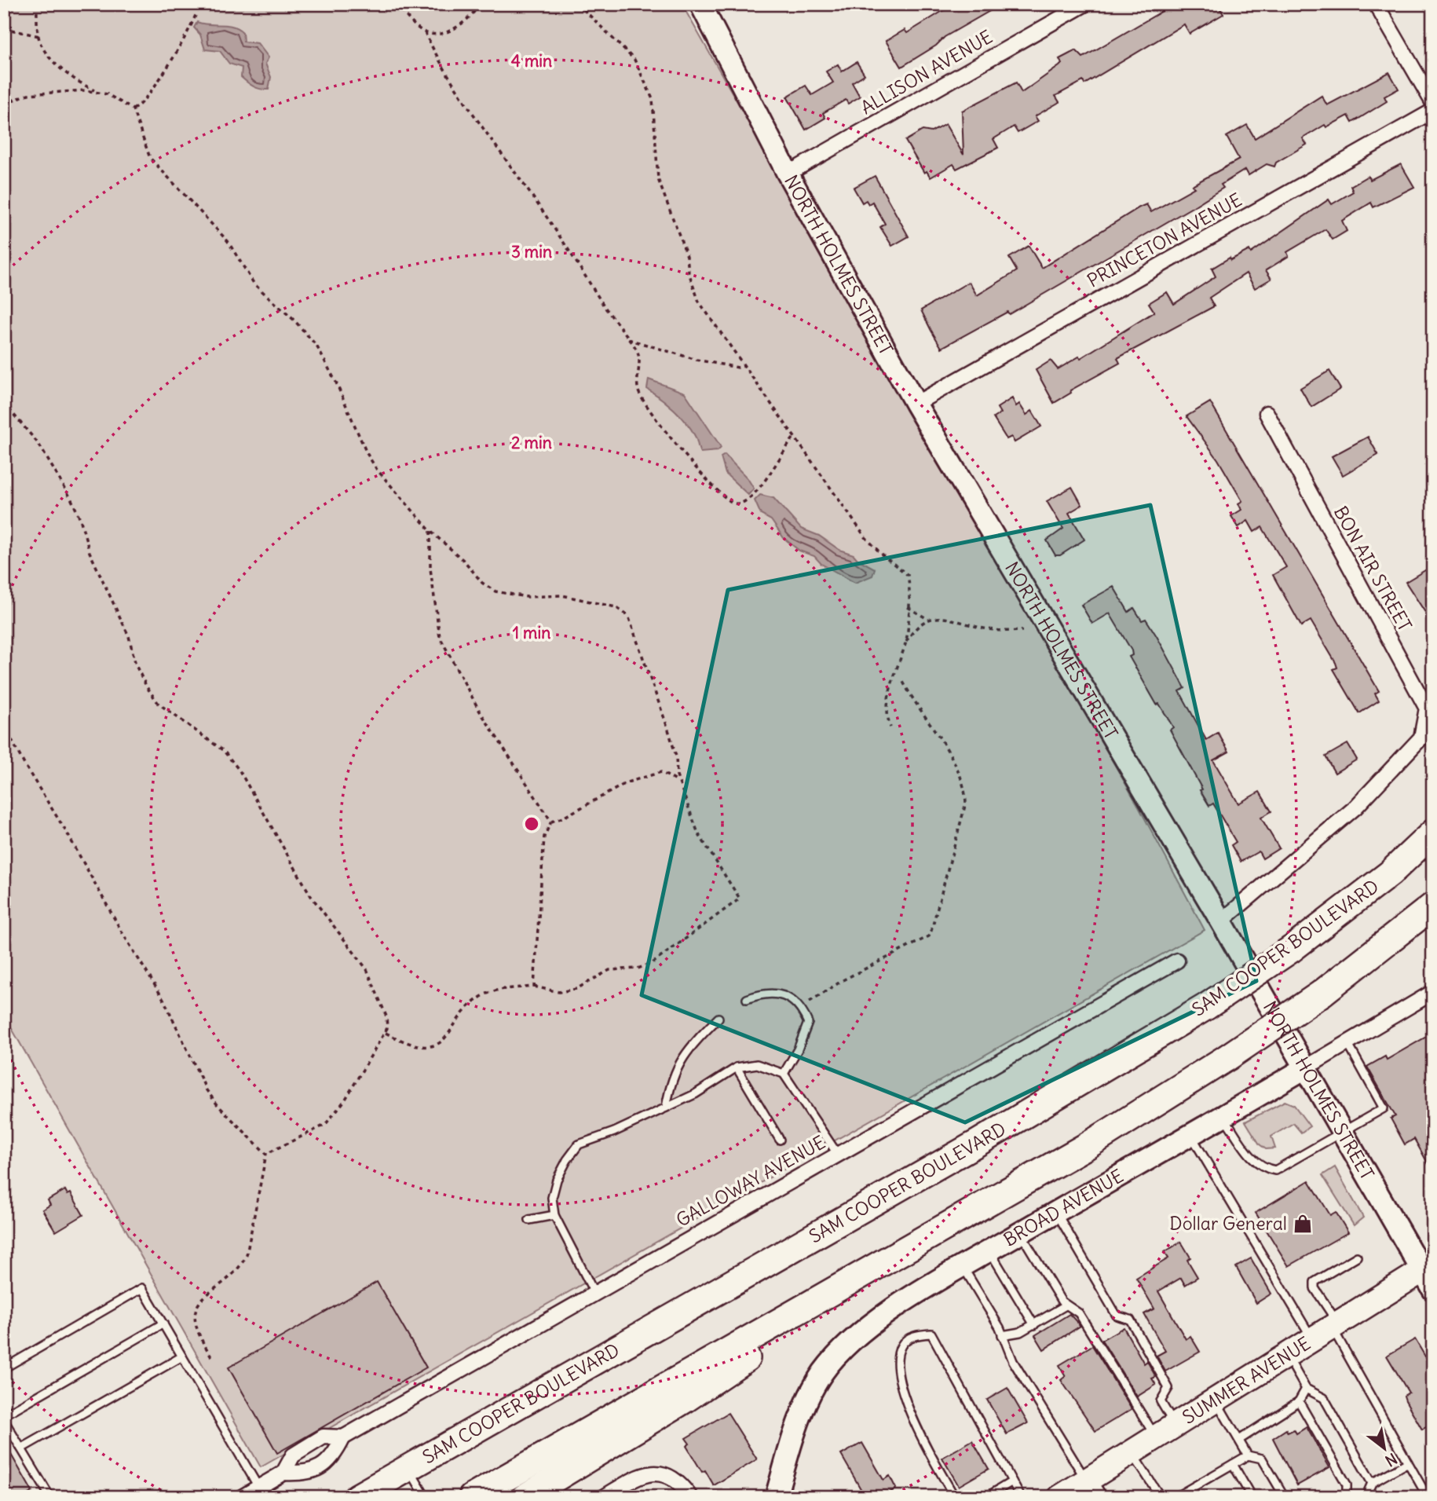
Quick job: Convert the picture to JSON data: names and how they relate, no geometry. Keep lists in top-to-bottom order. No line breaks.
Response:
{"streets":{"highway":["SAM COOPER BOULEVARD"],"main road":["NORTH HOLMES STREET","BROAD AVENUE","SUMMER AVENUE"],"street":["ALLISON AVENUE","PRINCETON AVENUE","BON AIR STREET","GALLOWAY AVENUE"]},"crossings":[["ALLISON AVENUE","NORTH HOLMES STREET"],["PRINCETON AVENUE","NORTH HOLMES STREET"],["NORTH HOLMES STREET","BON AIR STREET"],["NORTH HOLMES STREET","BROAD AVENUE"],["NORTH HOLMES STREET","SUMMER AVENUE"]],"places":{"shop":["Dollar General"]},"north":"bottom right","rings":["4 min","3 min","2 min","1 min"]}
